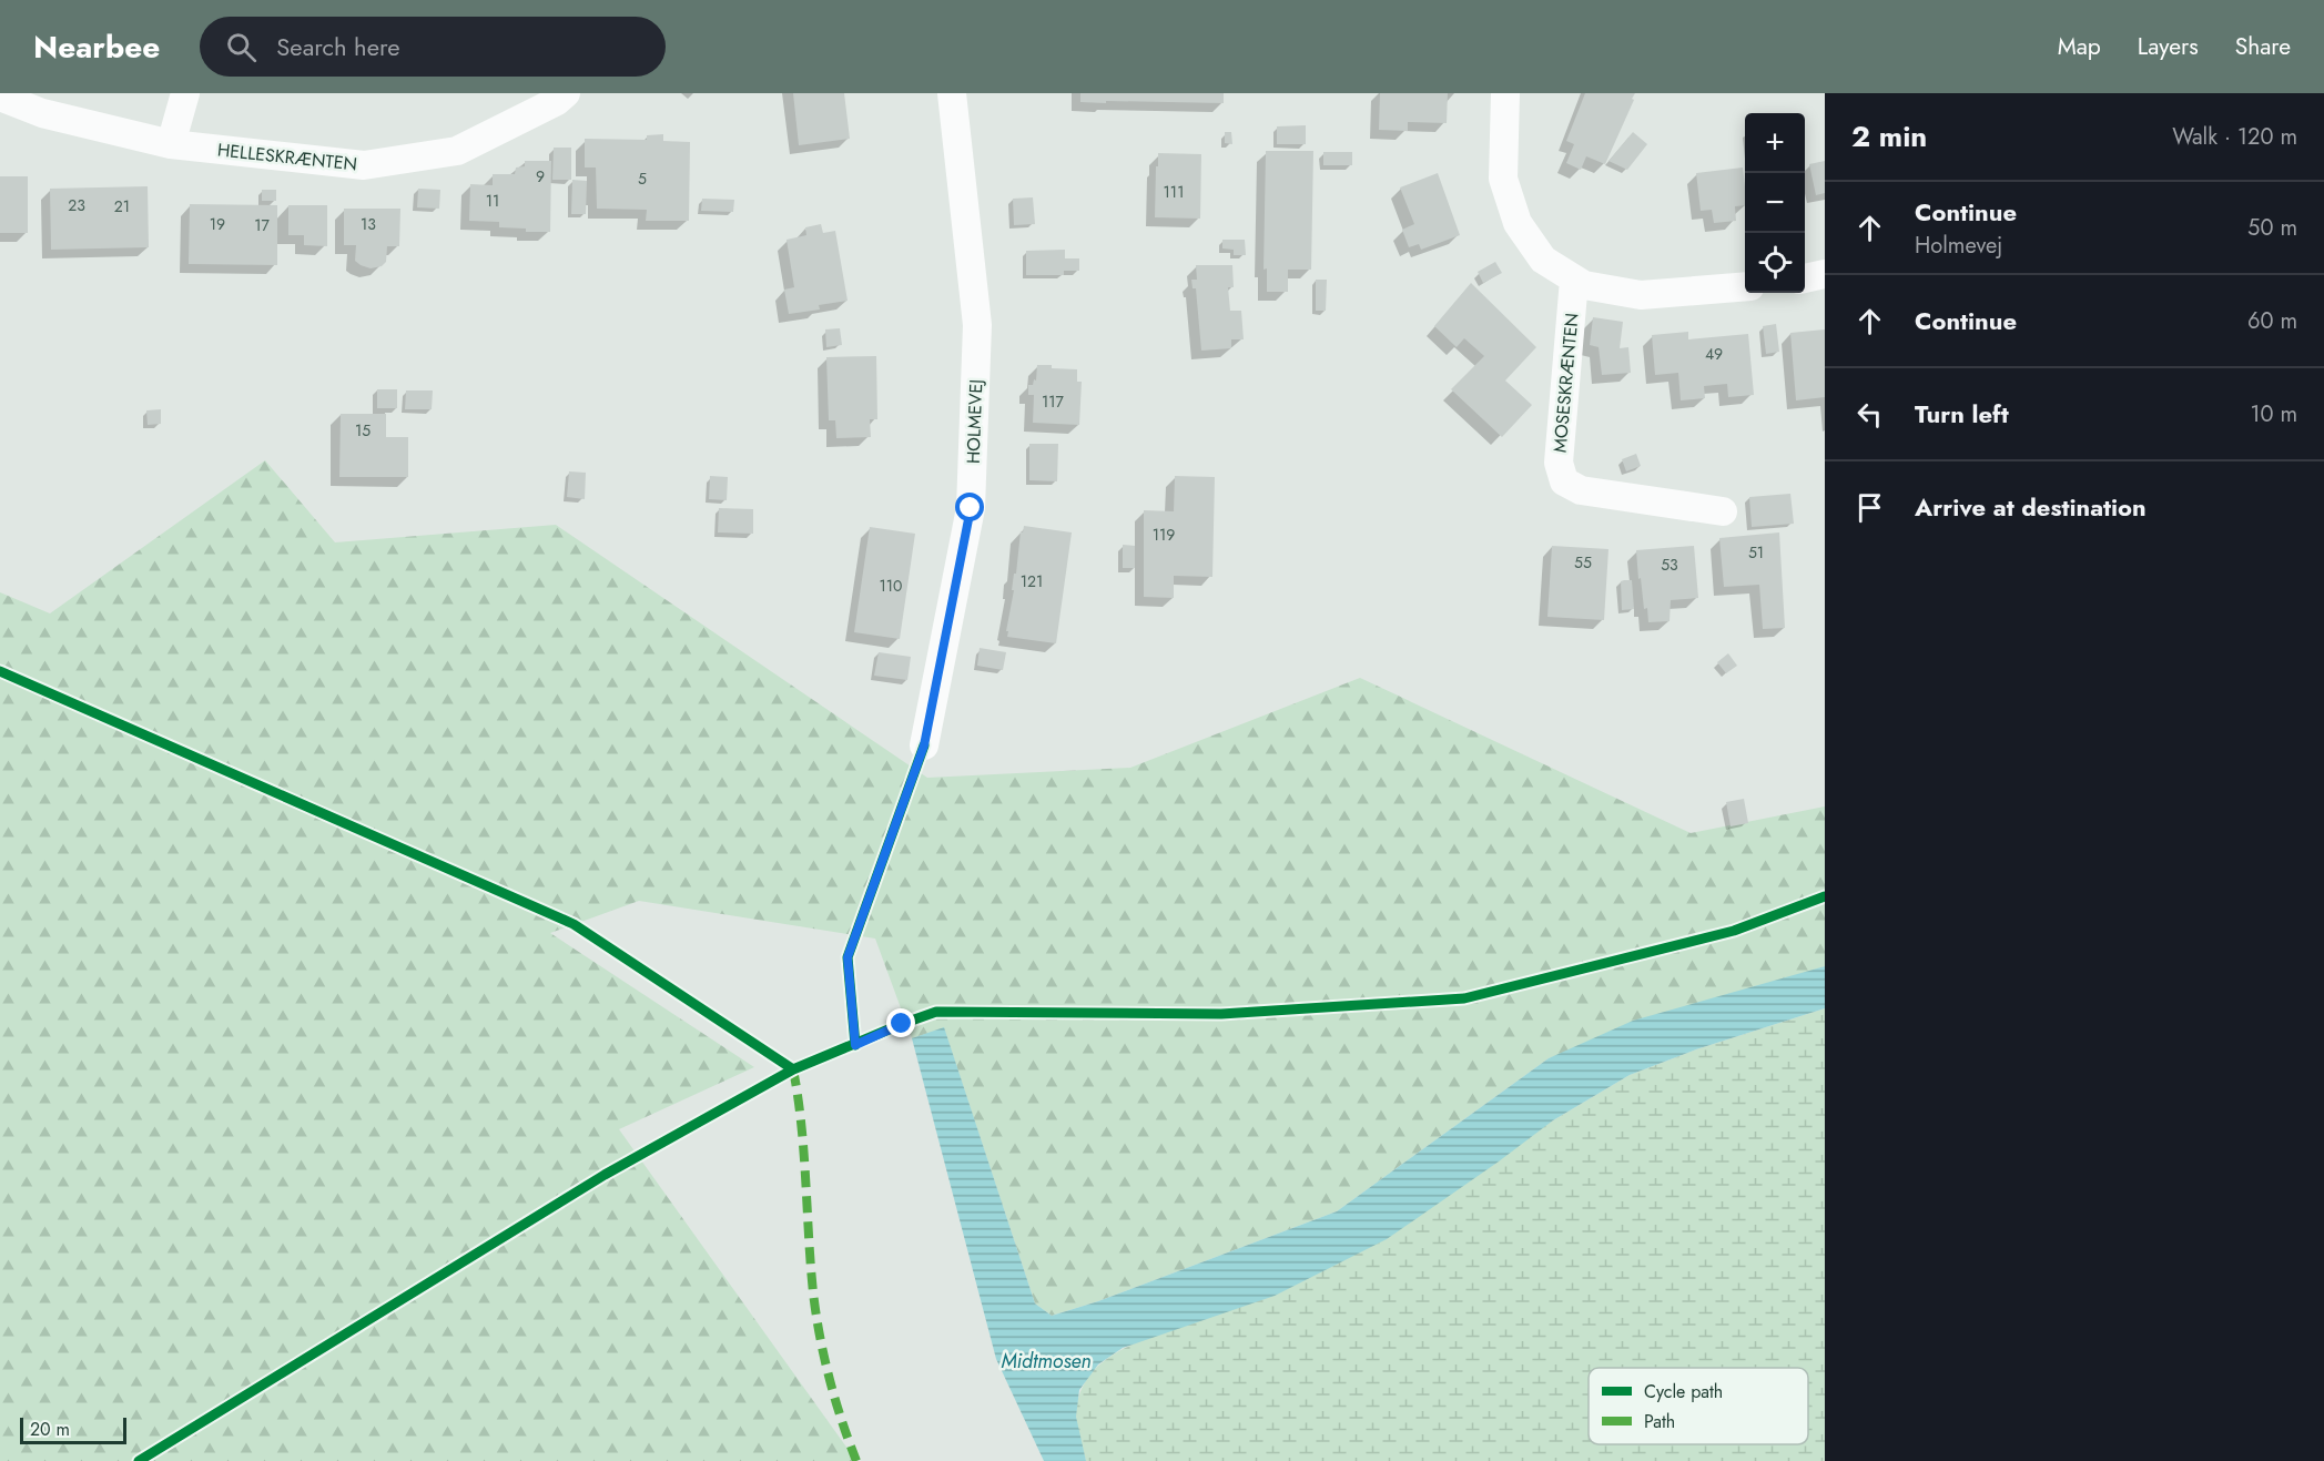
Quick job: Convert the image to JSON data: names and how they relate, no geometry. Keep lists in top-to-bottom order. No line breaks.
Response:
{"streets":{"street":["HELLESKRÆNTEN","MOSESKRÆNTEN","HOLMEVEJ"]},"water":["Midtmosen"],"house_numbers":["9","5","111","11","23","21","19","13","17","49","117","15","119","51","55","53","121","110"],"legend":["Cycle path","Path"],"scale_bar":"20 m","page":{"header":"Nearbee","search":"Search here","nav":["Map","Layers","Share"],"heading":["2 min","Walk · 120 m"],"map_buttons":["+","−"],"list":[["Continue","Holmevej","50 m"],["Continue","60 m"],["Turn left","10 m"],"Arrive at destination"],"scale":"20 m"}}
